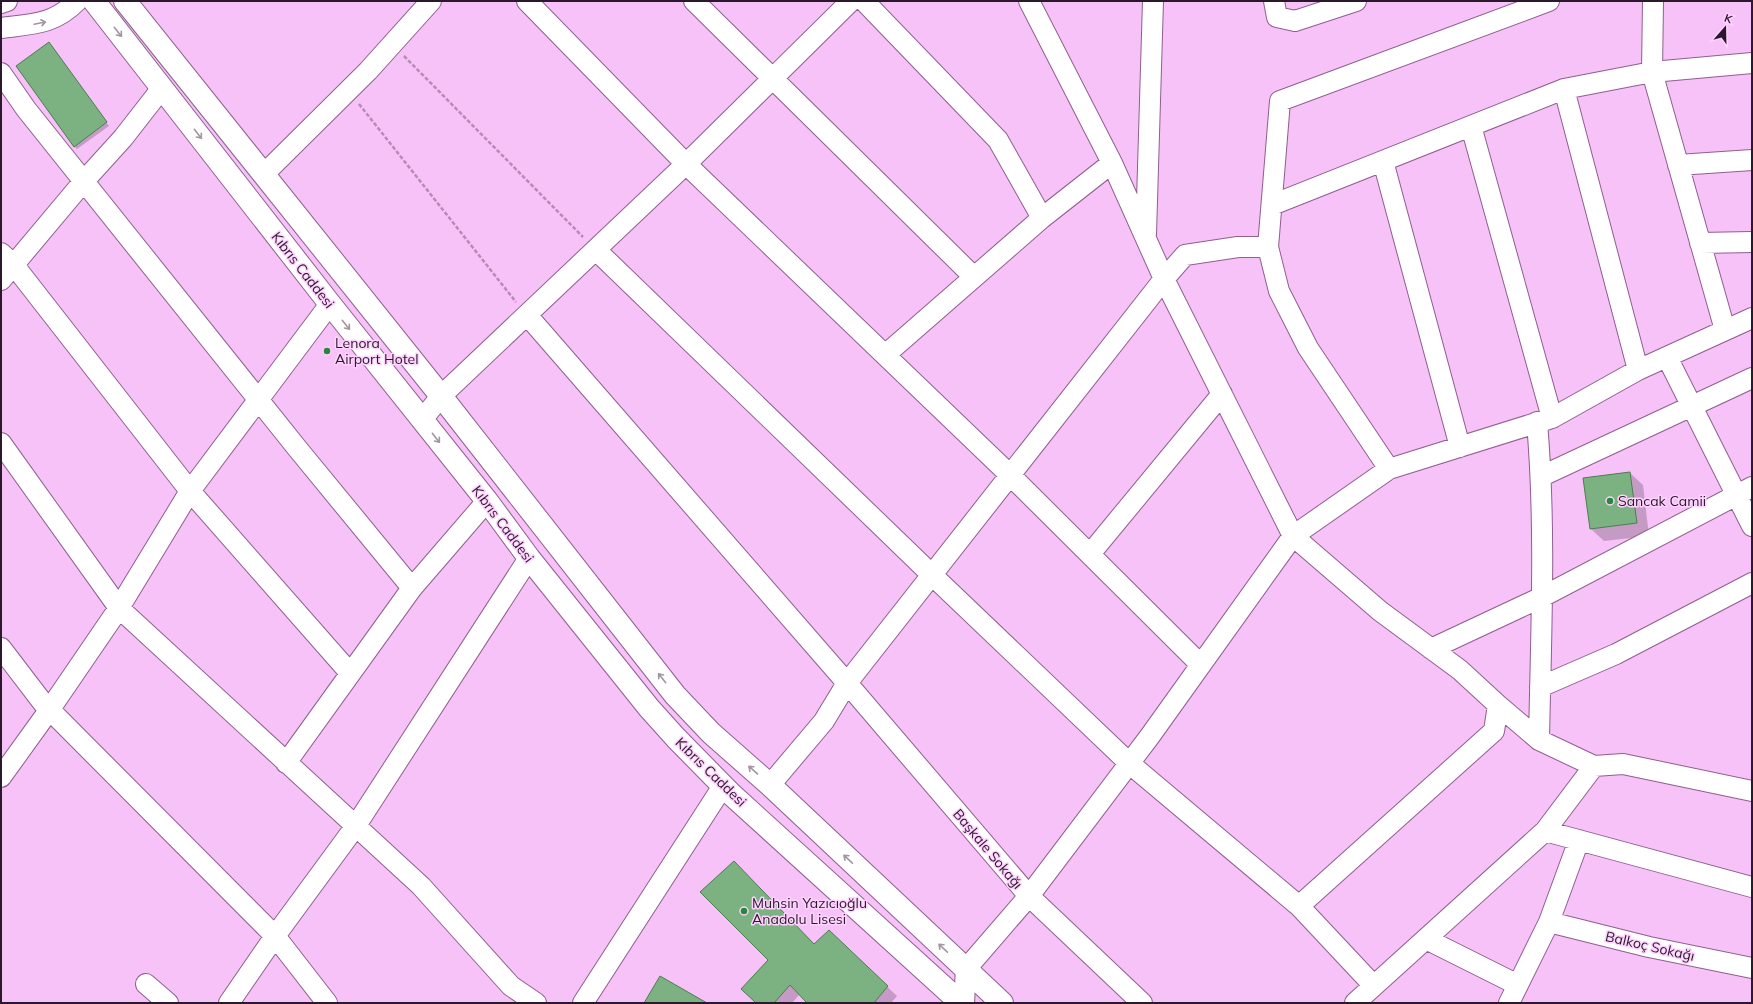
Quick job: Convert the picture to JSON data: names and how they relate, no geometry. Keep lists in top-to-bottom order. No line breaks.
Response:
{"streets":{"main road":["Kıbrıs Caddesi"],"street":["Başkale Sokağı","Balkoç Sokağı"]},"places":["Lenora Airport Hotel","Sancak Camii","Muhsin Yazıcıoğlu Anadolu Lisesi"],"north":"top"}
